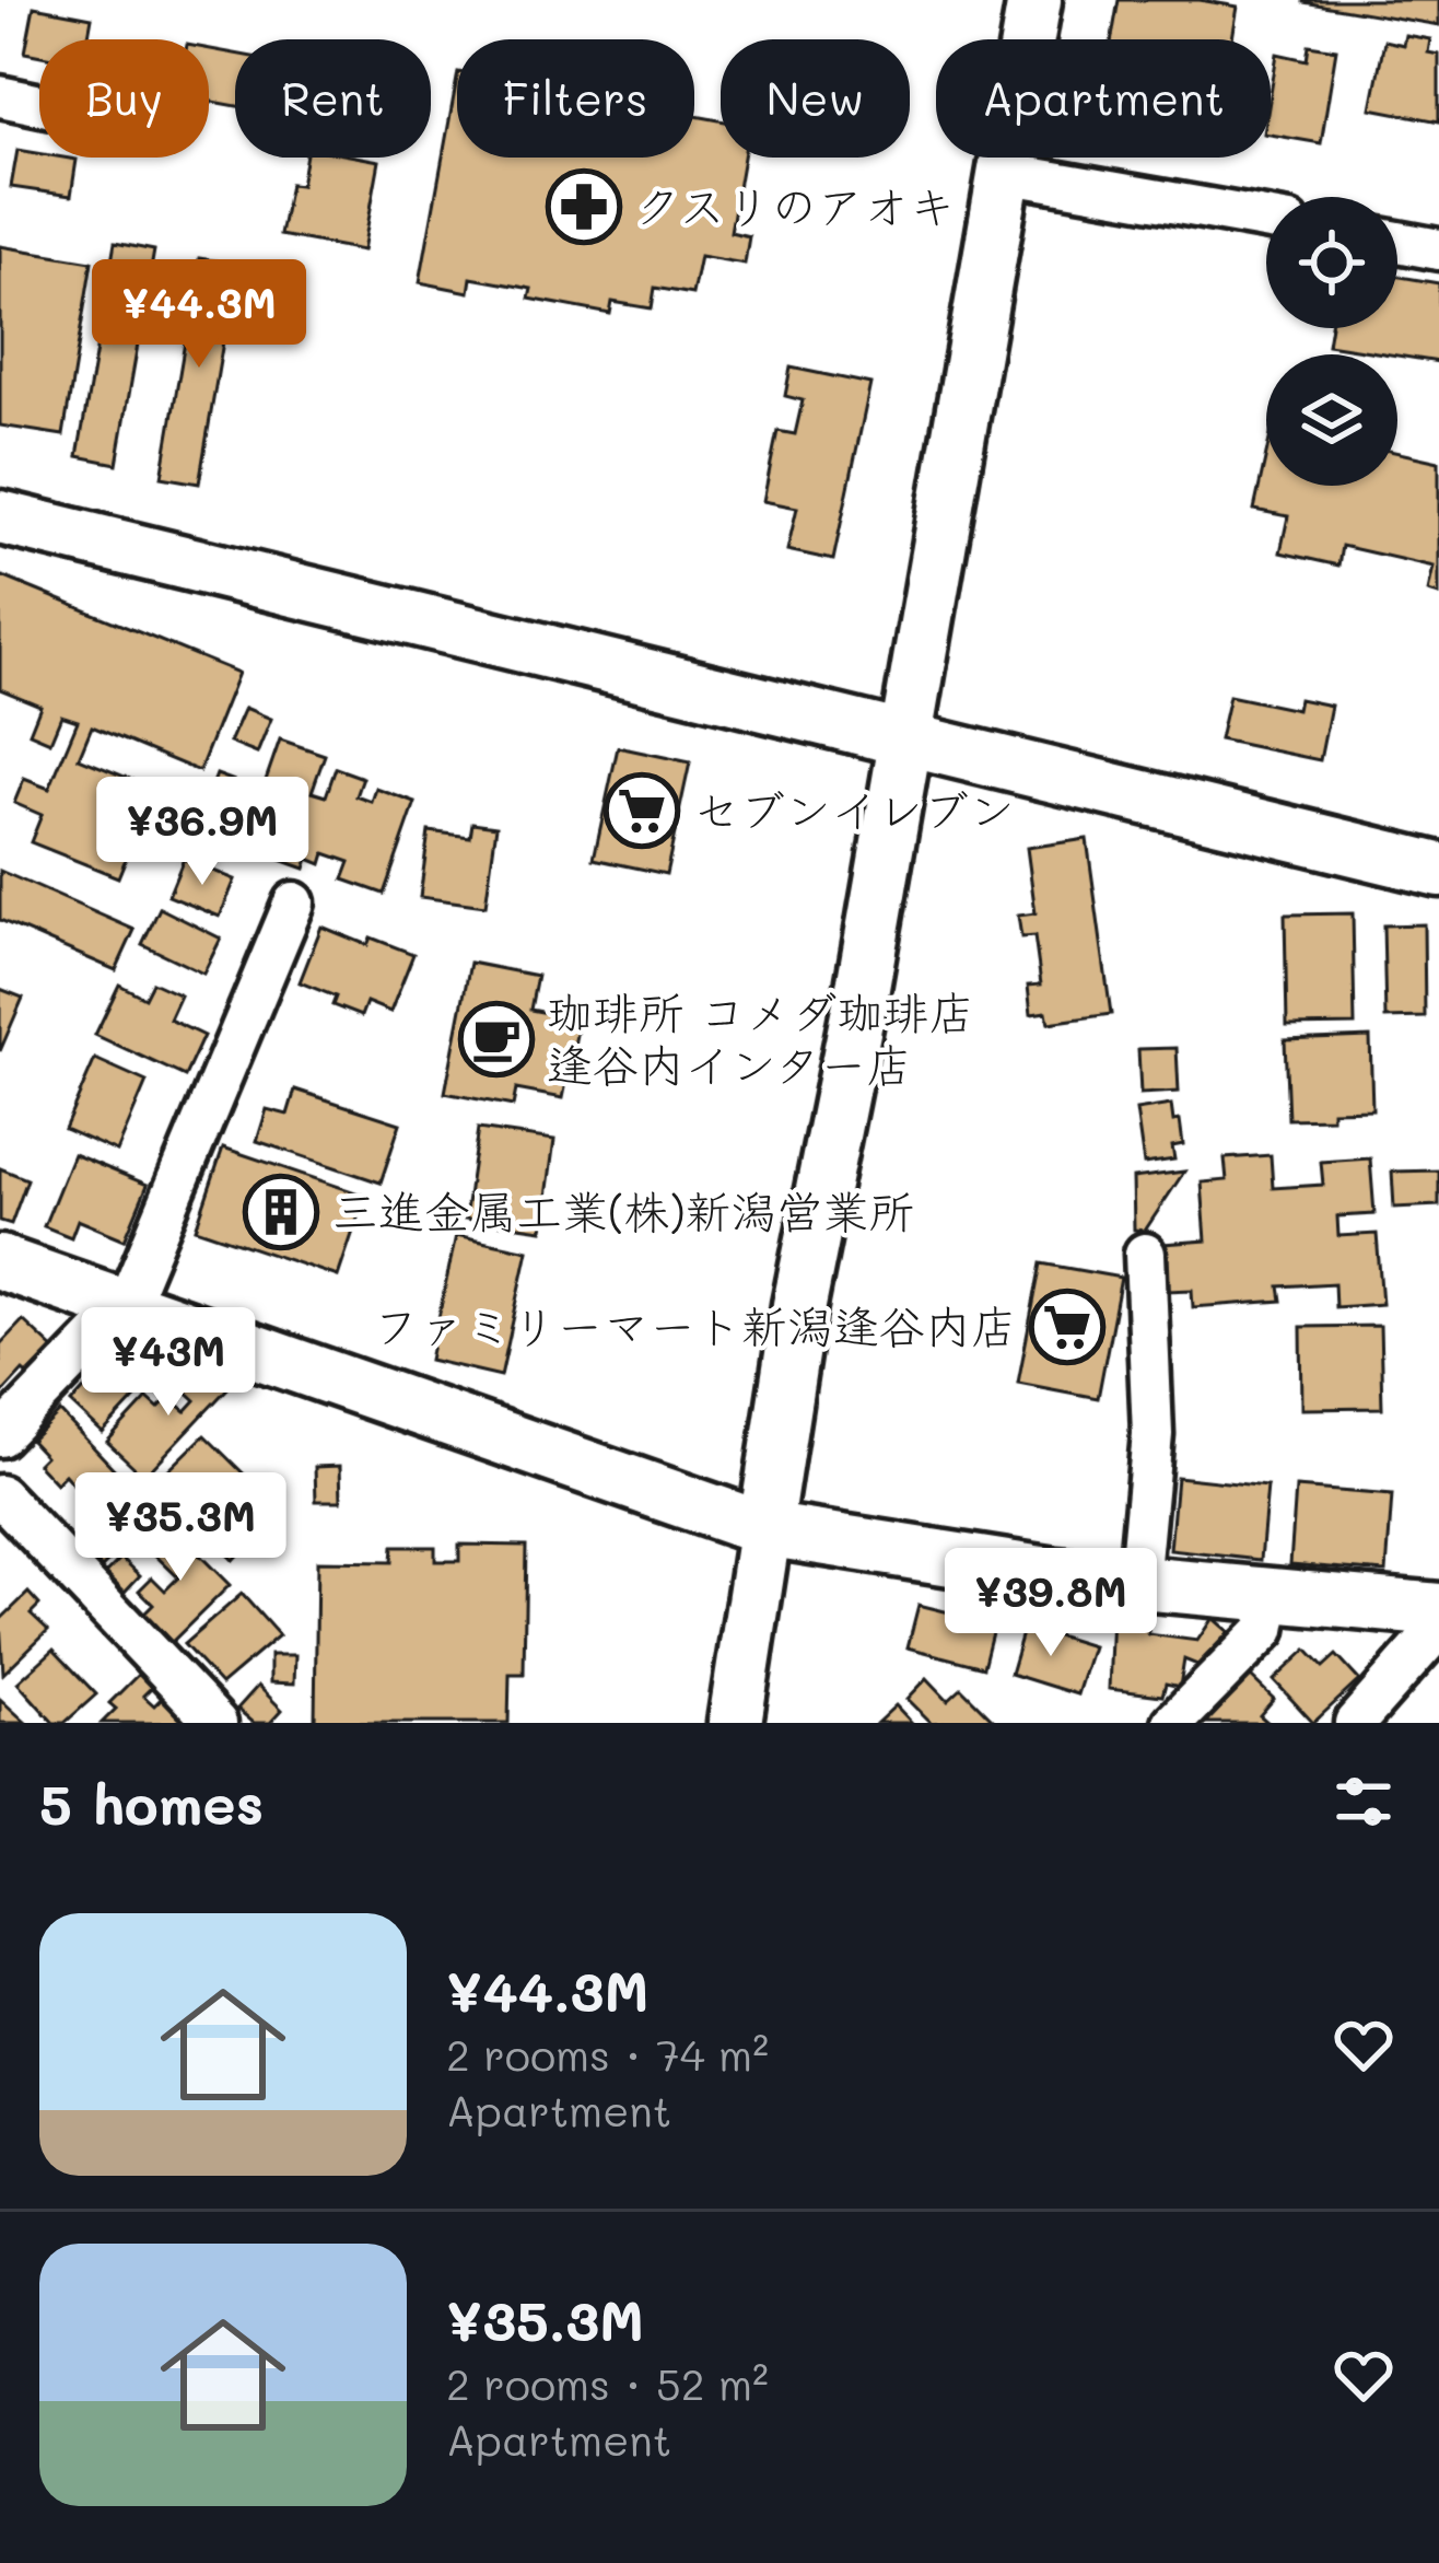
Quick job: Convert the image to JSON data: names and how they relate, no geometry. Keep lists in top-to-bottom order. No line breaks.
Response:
{"places":{"pharmacy":["クスリのアオキ"],"supermarket":["セブンイレブン","ファミリーマート新潟逢谷内店"],"cafe":["珈琲所 コメダ珈琲店 逢谷内インター店"],"building":["三進金属工業(株)新潟営業所"]},"page":{"chip":["Buy","Rent","Filters","New","Apartment"],"price":["¥44.3M","¥36.9M","¥43M","¥35.3M","¥39.8M"],"heading":"5 homes","list":[{"name":"¥44.3M","note":"2 rooms · 74 m² · Apartment"},{"name":"¥35.3M","note":"2 rooms · 52 m² · Apartment"}]}}
